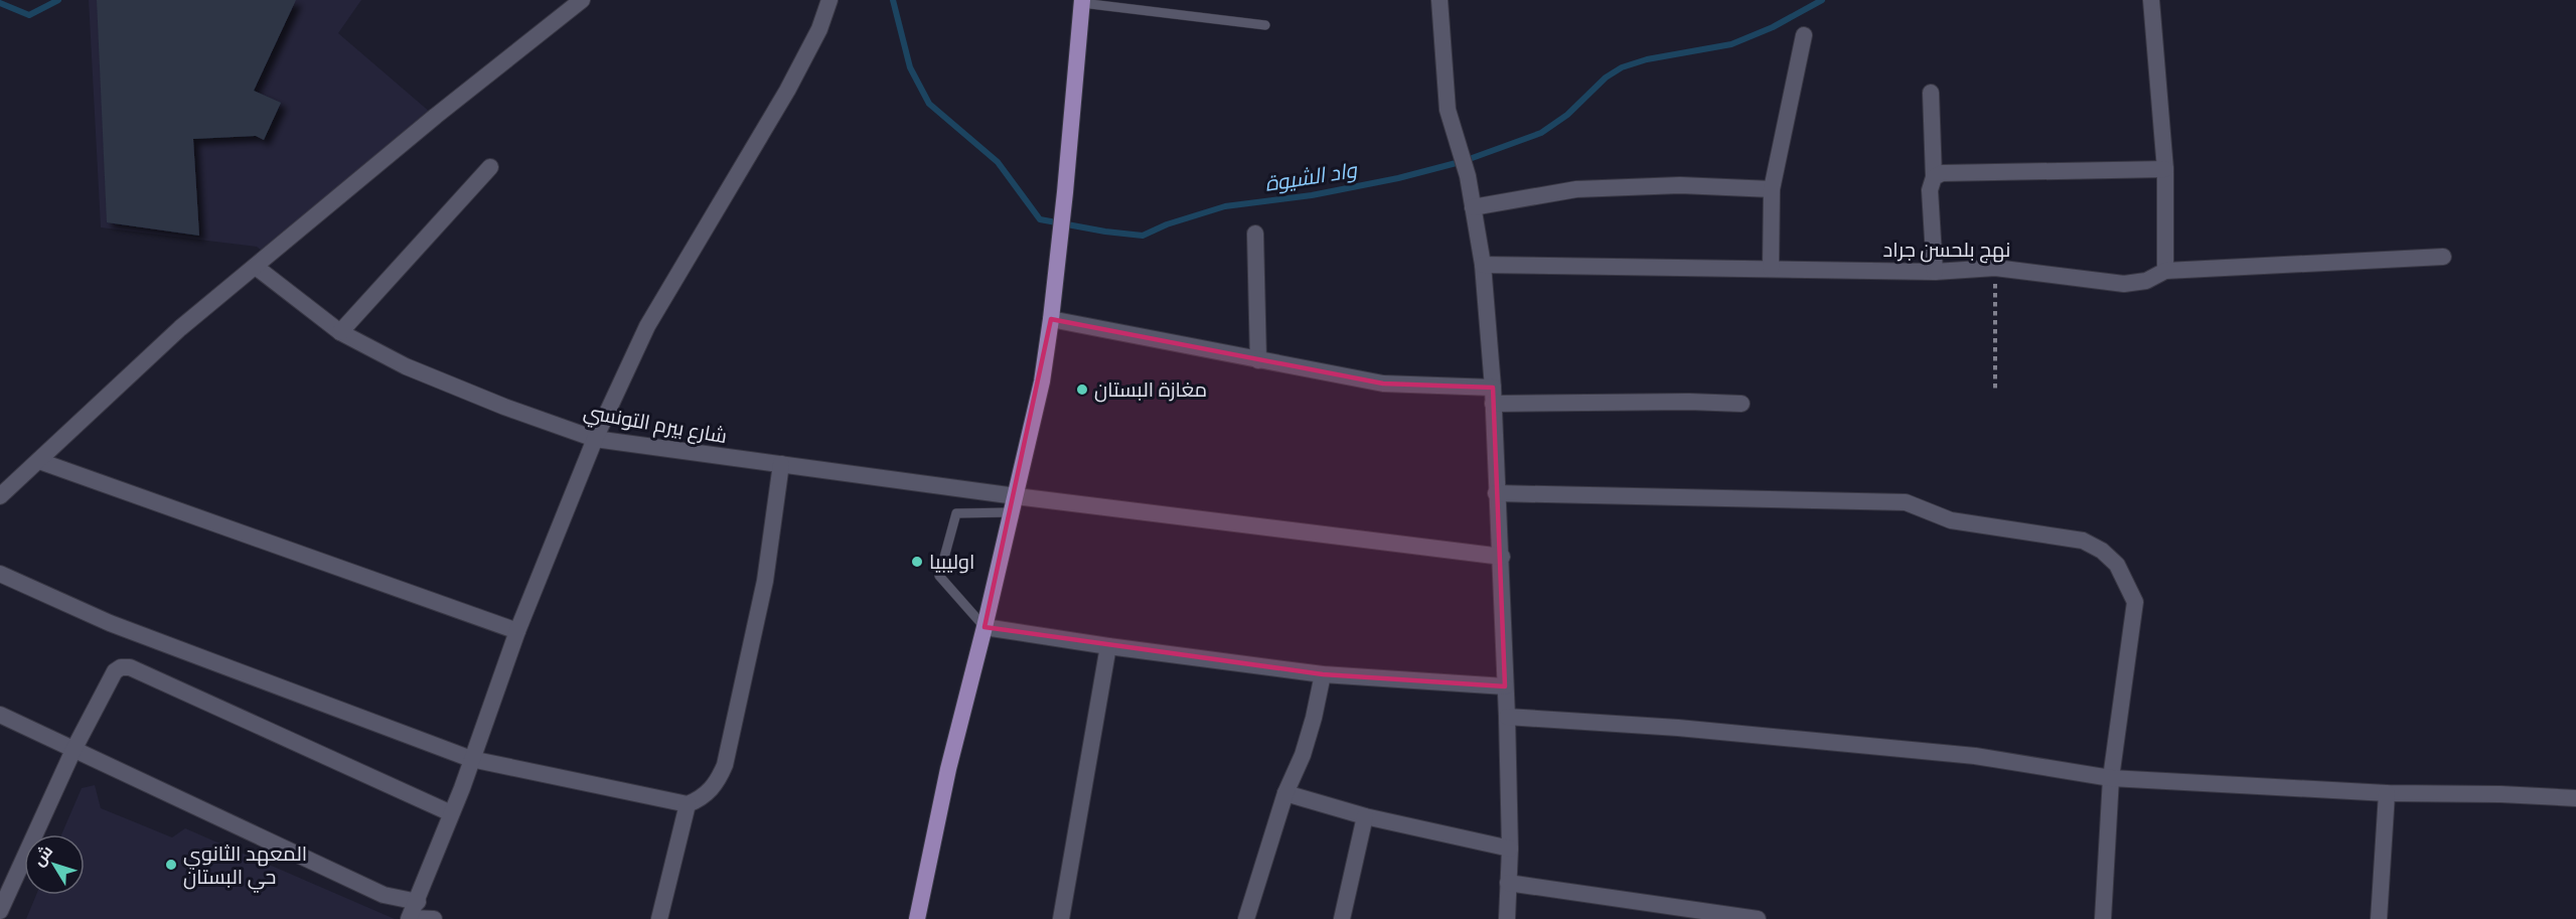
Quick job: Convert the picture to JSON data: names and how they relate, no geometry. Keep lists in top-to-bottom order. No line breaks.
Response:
{"streets":{"street":["نهج بلحسن جراد","شارع بيرم التونسي"]},"water":["واد الشيوة"],"places":["مغازة البستان","اوليبيا","المعهد الثانوي حي البستان"],"north":"top left"}
